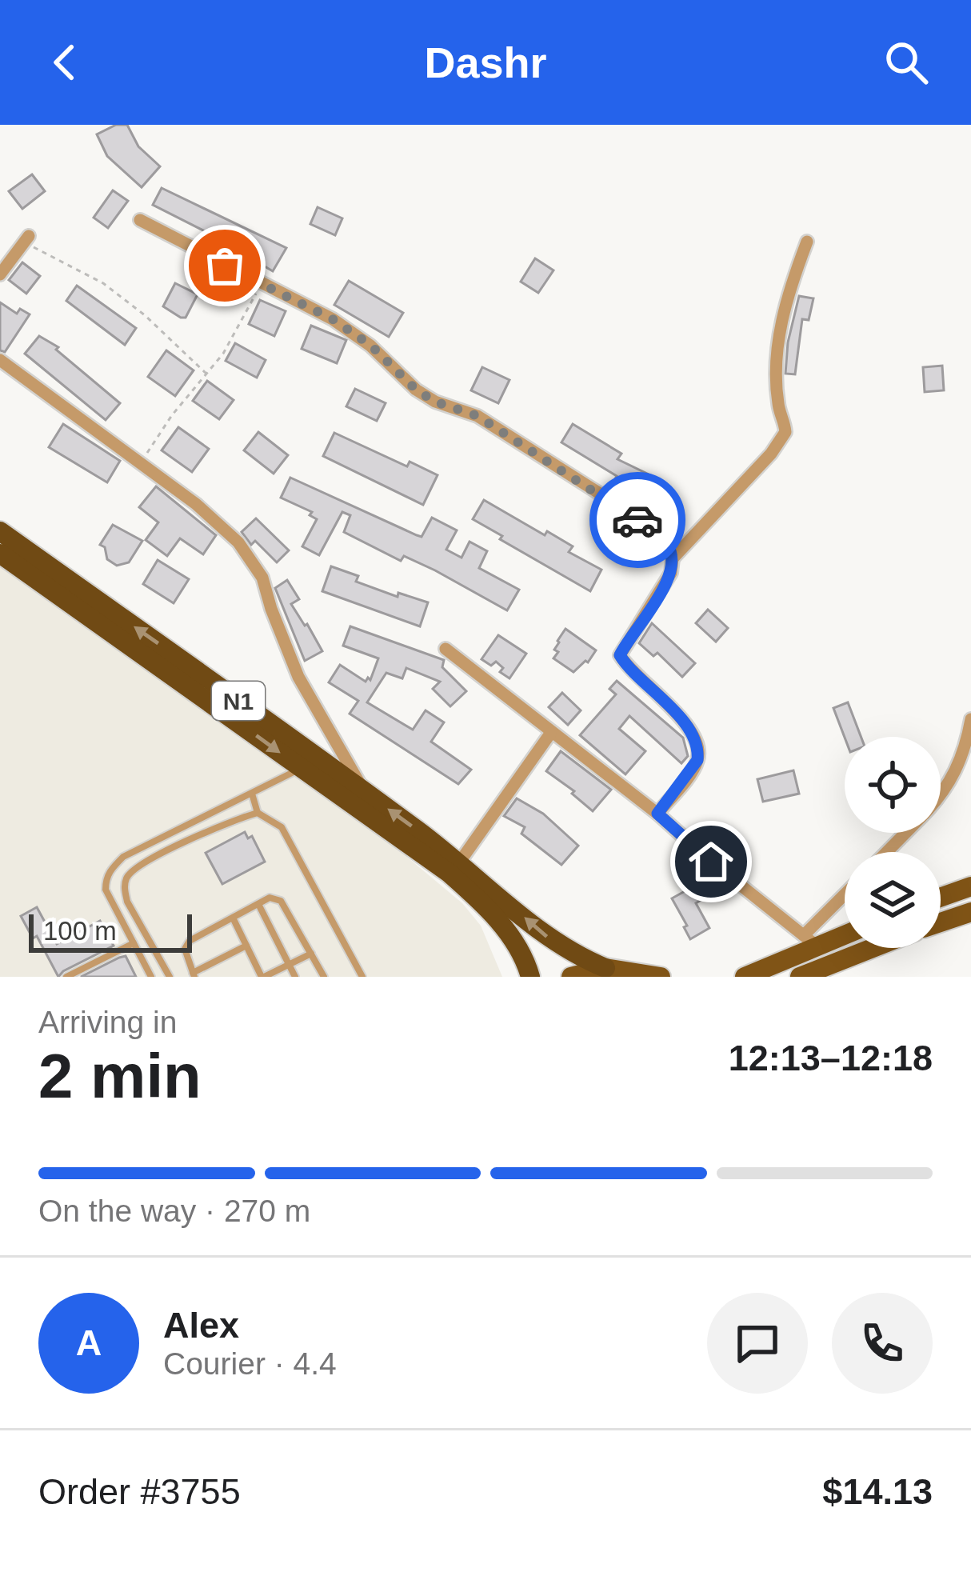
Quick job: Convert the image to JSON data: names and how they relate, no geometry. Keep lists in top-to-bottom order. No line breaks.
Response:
{"streets":{"highway":["N1"]},"scale_bar":"100 m","page":{"header":"Dashr","scale":"100 m","heading":["2 min","Arriving in","12:13–12:18"],"panel":["Alex","Courier · 4.4","Order #3755","$14.13"],"bar":"On the way · 270 m","round":"A"}}
